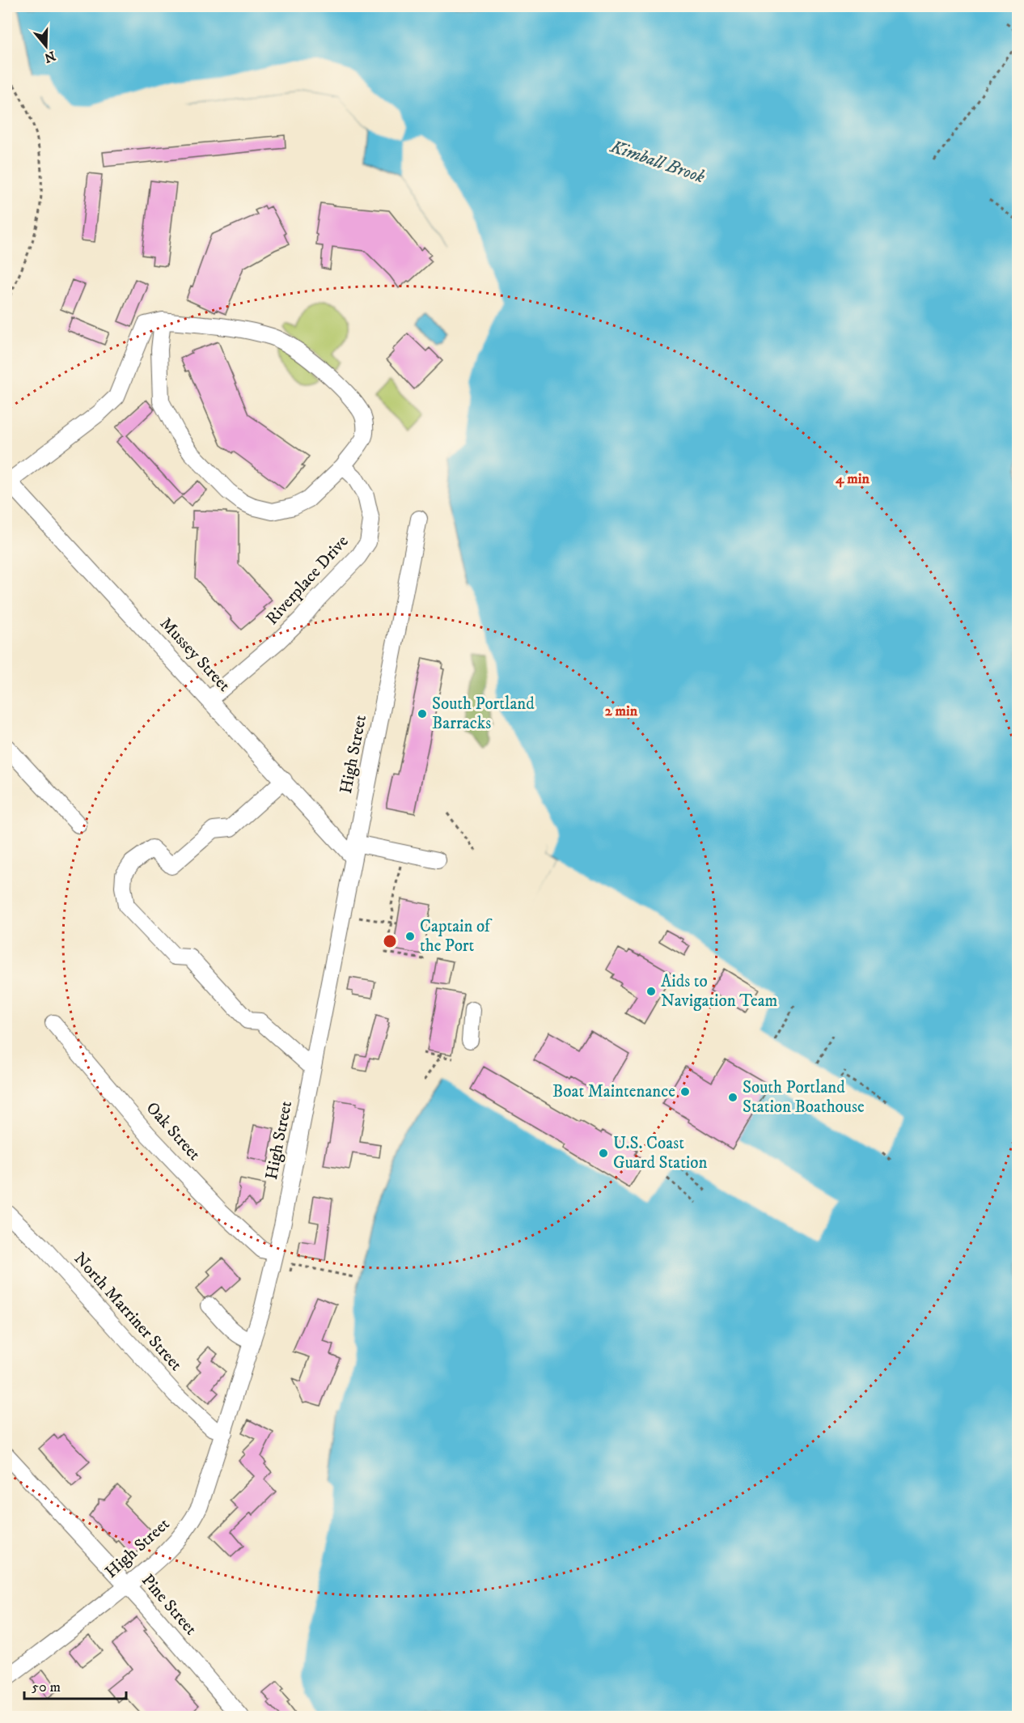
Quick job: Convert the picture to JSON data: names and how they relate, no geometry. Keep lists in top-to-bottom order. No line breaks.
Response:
{"streets":{"street":["Riverplace Drive","Mussey Street","High Street","Oak Street","North Marriner Street","Pine Street"]},"crossings":[["Riverplace Drive","Mussey Street"],["Mussey Street","High Street"],["High Street","Oak Street"],["High Street","North Marriner Street"],["High Street","Pine Street"]],"water":["Kimball Brook"],"places":["South Portland Barracks","Captain of the Port","Aids to Navigation Team","Boat Maintenance","South Portland Station Boathouse","U.S. Coast Guard Station"],"scale_bar":"50 m","north":"bottom","rings":["4 min","2 min"]}
